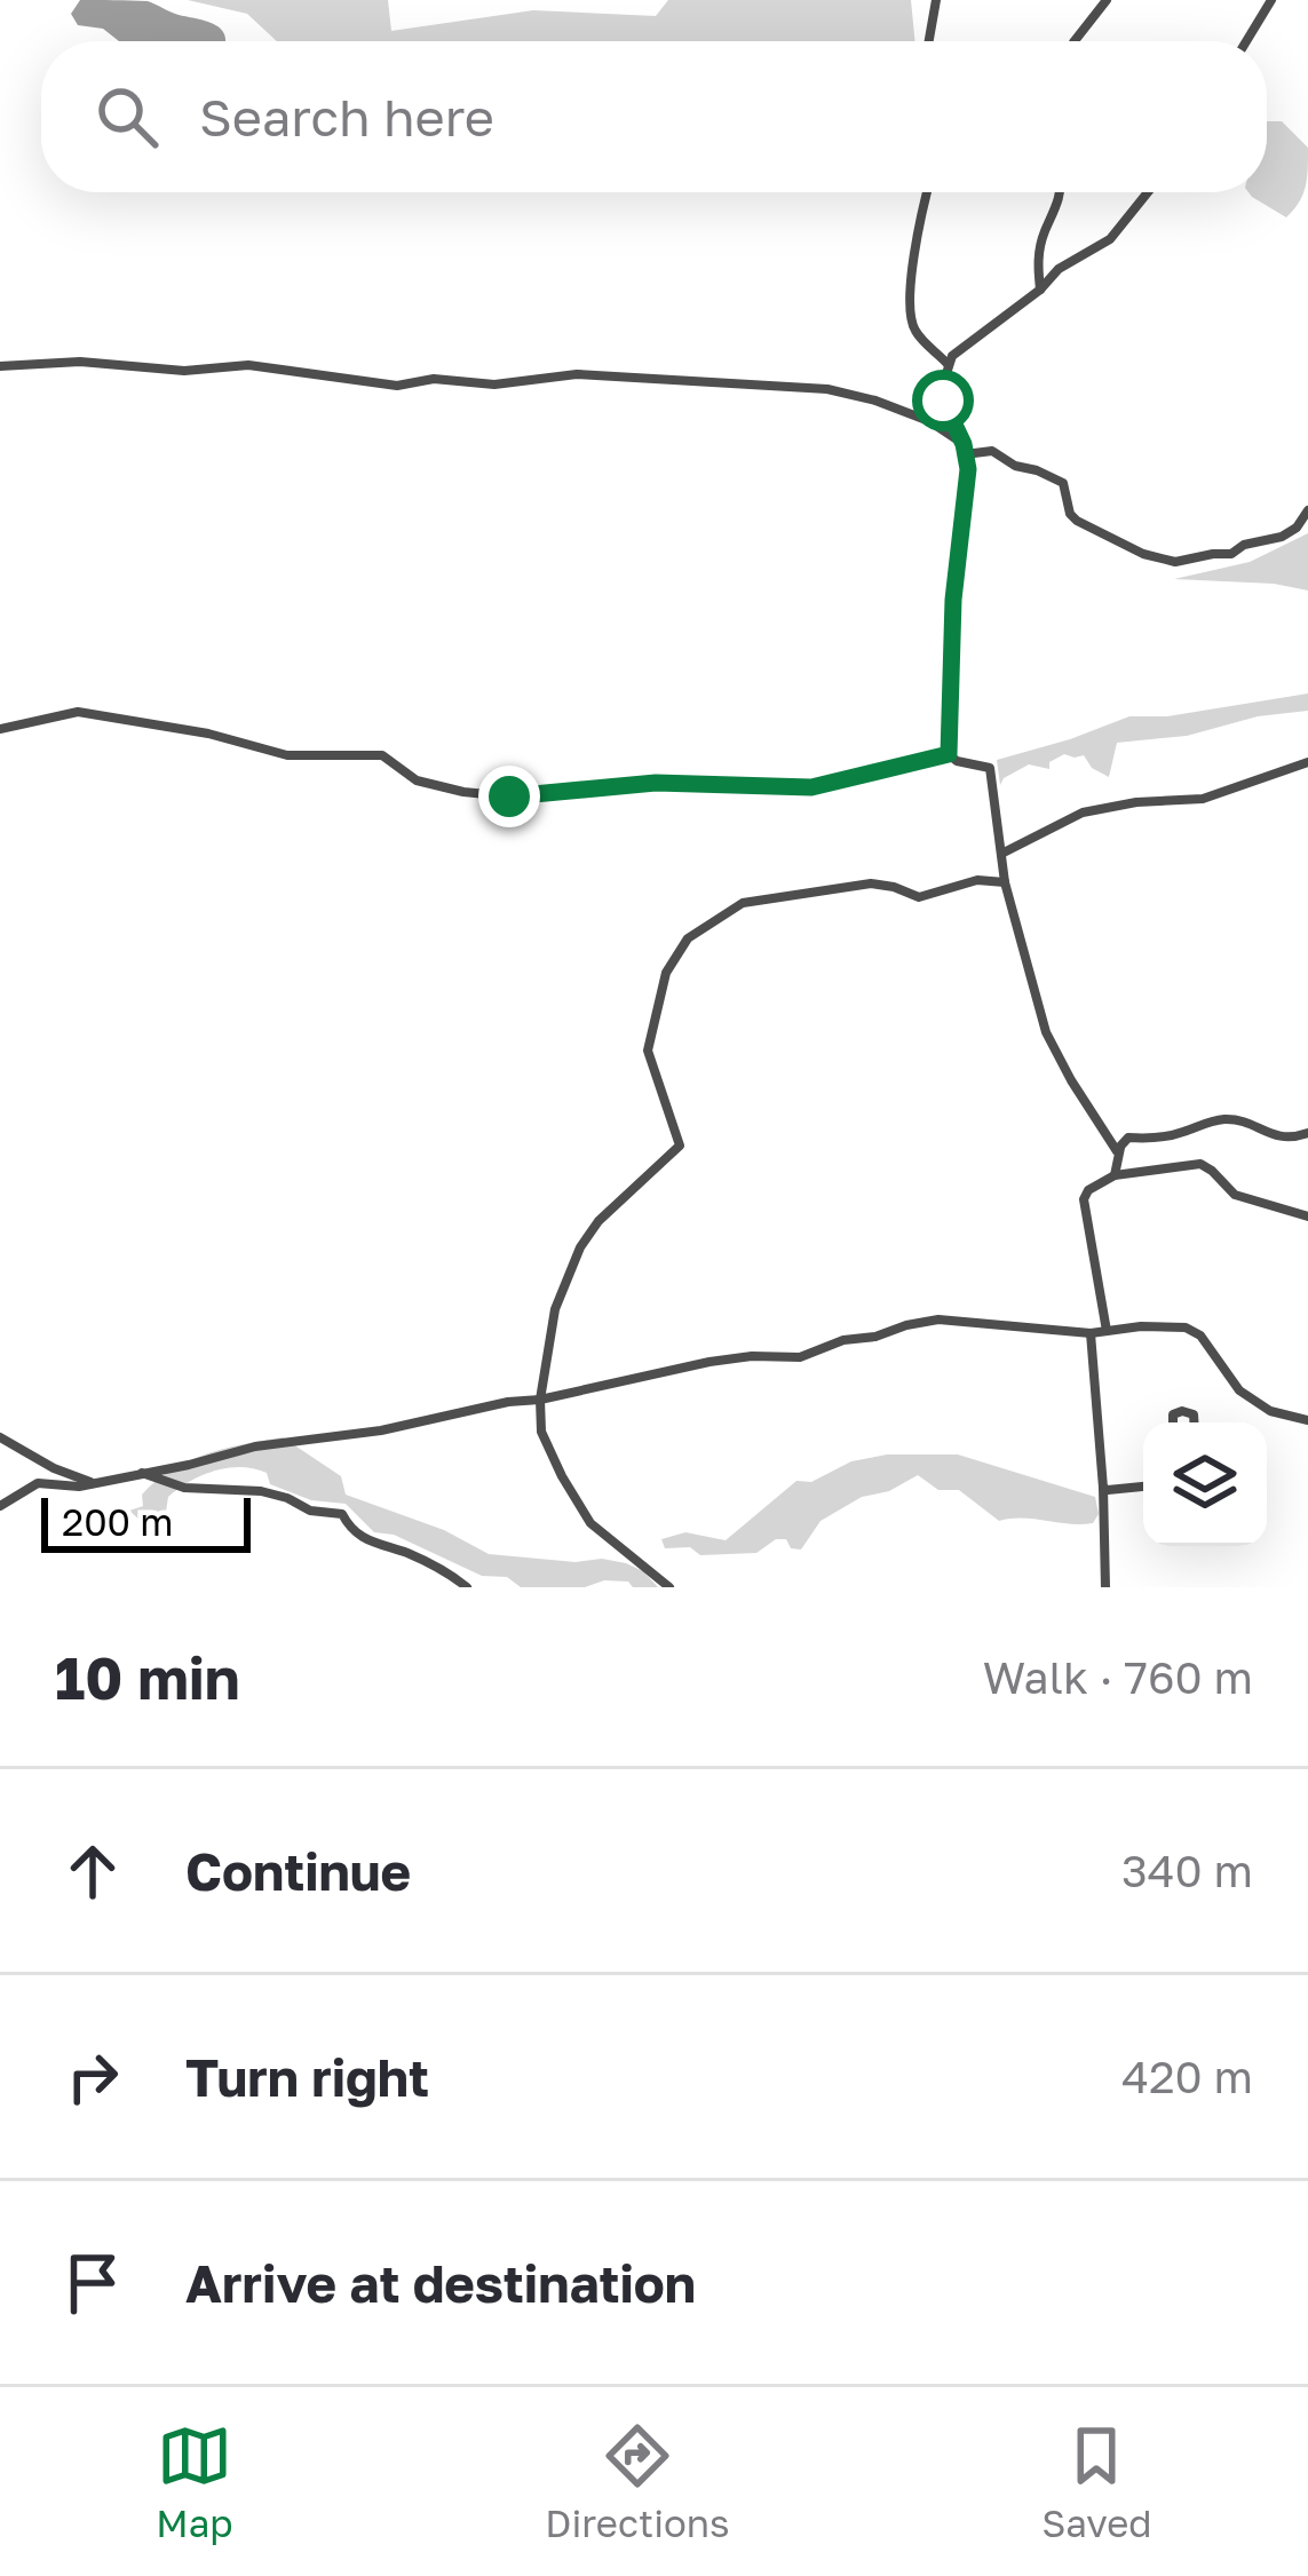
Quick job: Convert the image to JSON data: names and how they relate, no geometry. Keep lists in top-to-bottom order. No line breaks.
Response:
{"scale_bar":"200 m","page":{"search":"Search here","scale":"200 m","heading":["10 min","Walk · 760 m"],"list":[["Continue","340 m"],["Turn right","420 m"],"Arrive at destination"],"nav":["Map","Directions","Saved"]}}
